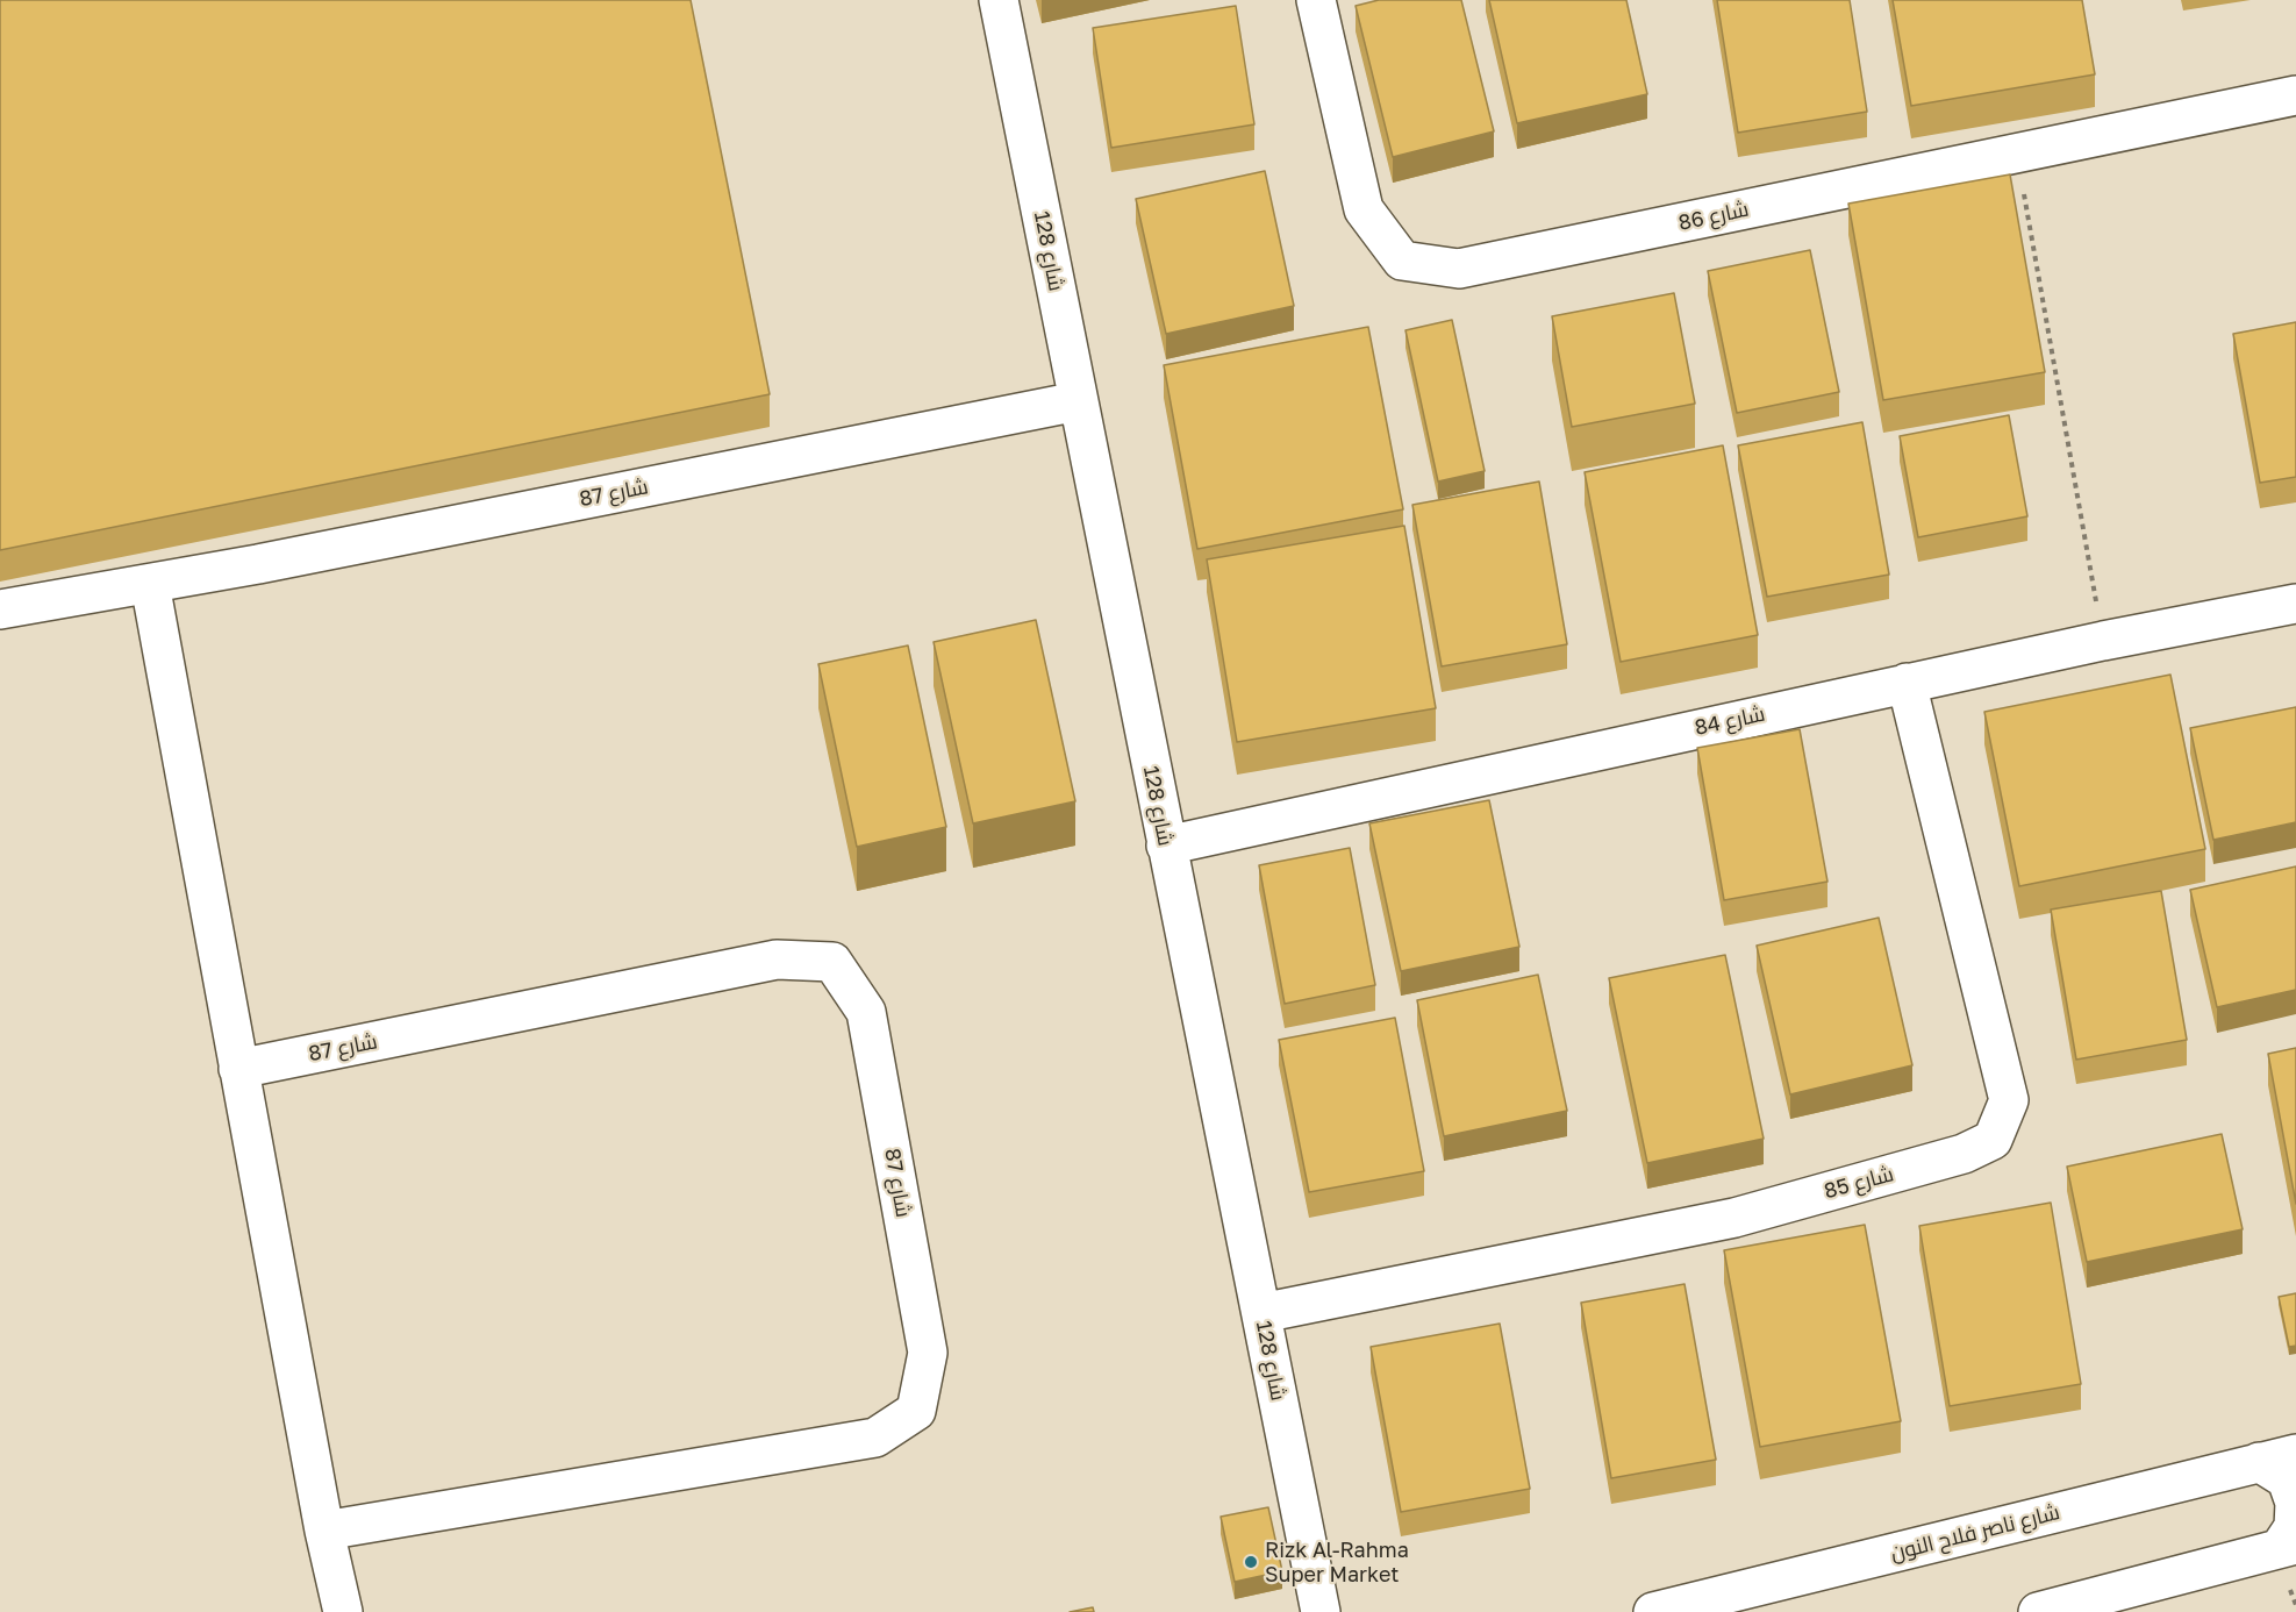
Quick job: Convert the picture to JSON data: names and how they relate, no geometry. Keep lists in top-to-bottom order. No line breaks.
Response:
{"streets":{"street":["شارع 86","شارع 128","شارع 87","شارع 84","شارع 85","شارع ناصر فلاح النون"]},"crossings":[["شارع 128","شارع 87"],["شارع 128","شارع 84"],["شارع 128","شارع 85"],["شارع 84","شارع 85"]],"places":["Rizk Al-Rahma Super Market"]}
